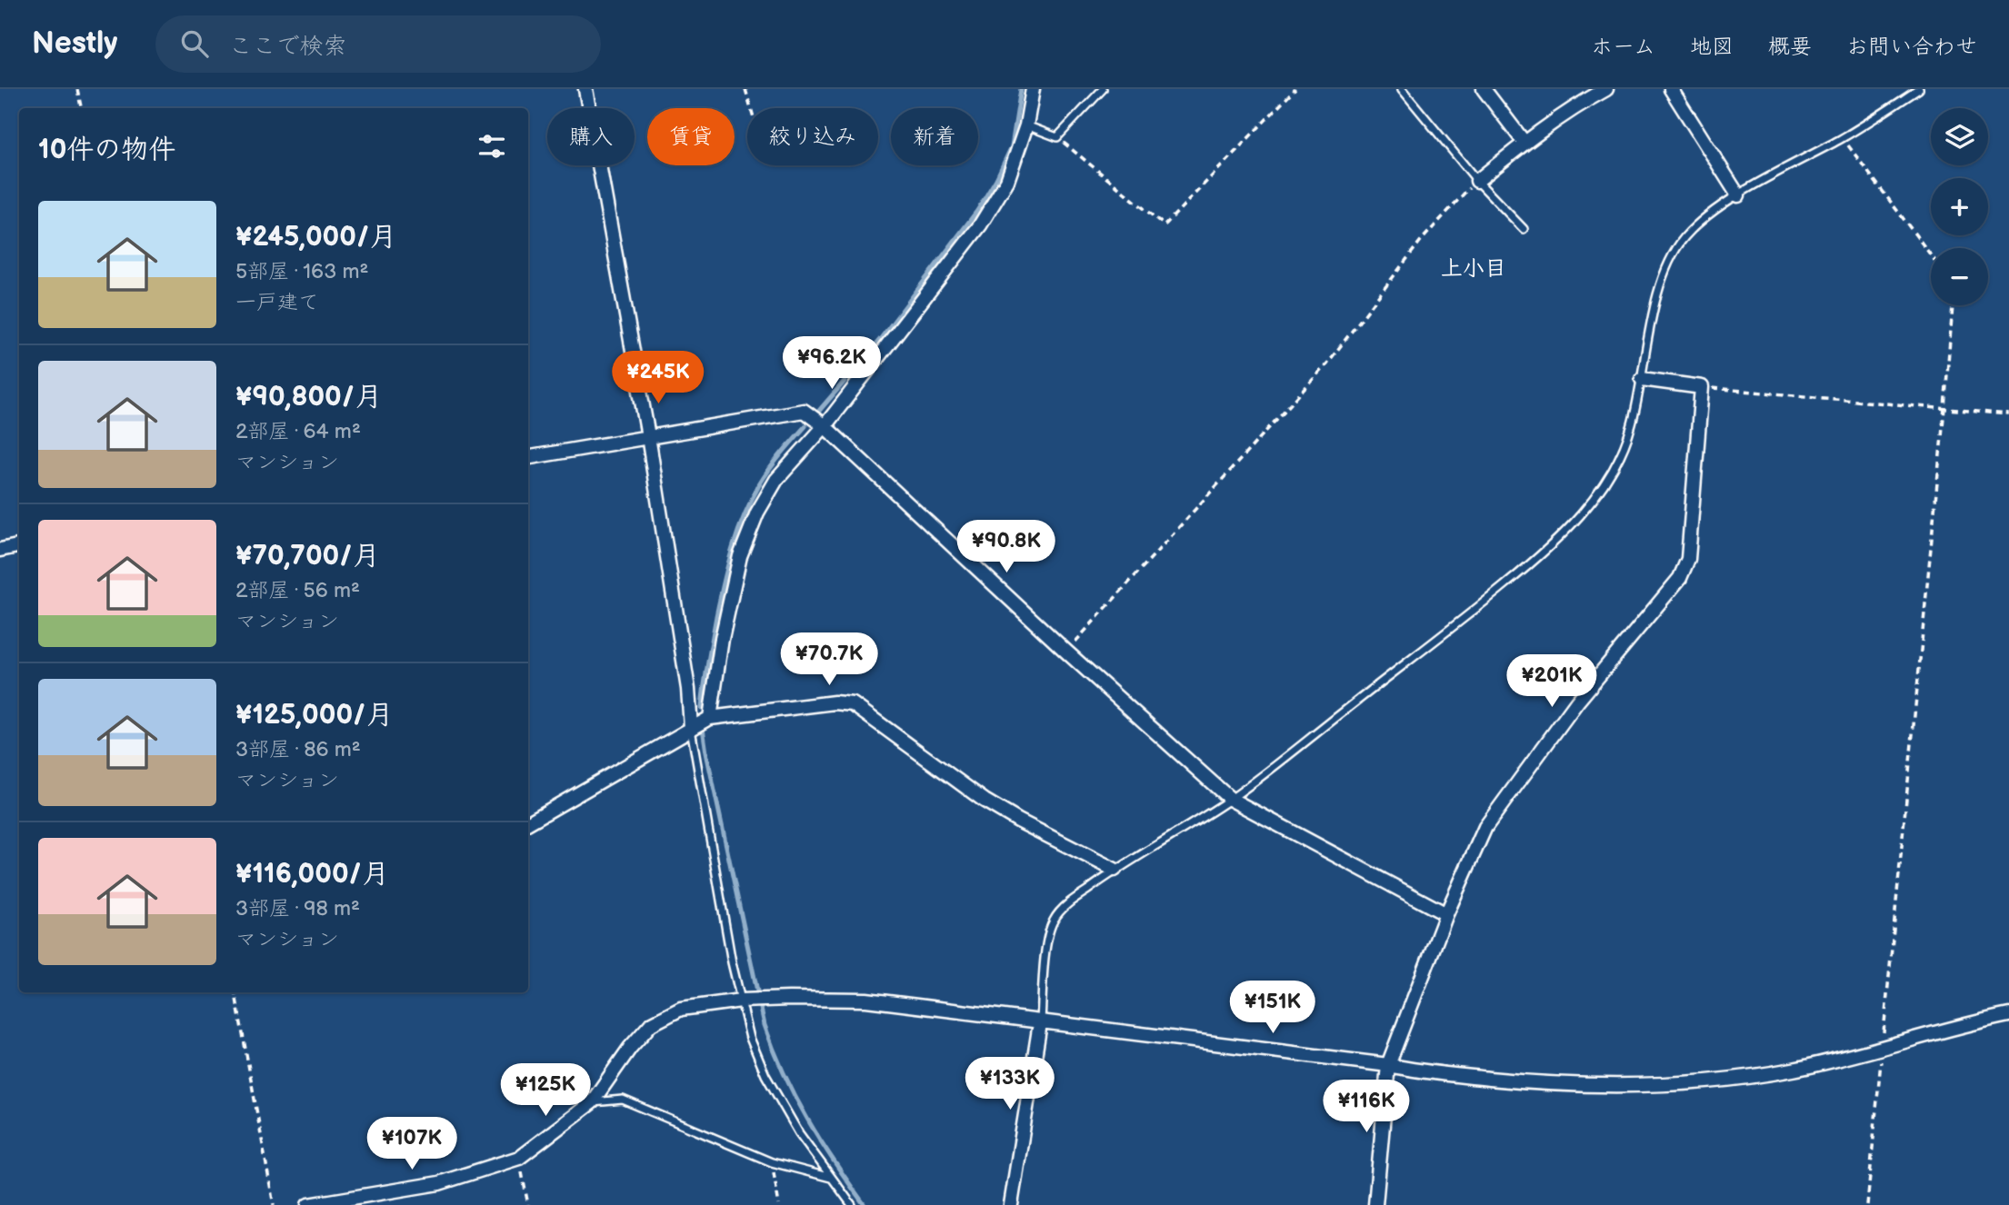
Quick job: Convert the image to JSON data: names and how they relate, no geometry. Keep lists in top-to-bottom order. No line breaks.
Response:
{"districts":["上小目"],"page":{"header":"Nestly","search":"ここで検索","nav":["ホーム","地図","概要","お問い合わせ"],"map_buttons":["+","−"],"chip":["購入","賃貸","絞り込み","新着"],"heading":"10件の物件","list":[{"name":"¥245,000/月","note":"5部屋 · 163 m² · 一戸建て"},{"name":"¥90,800/月","note":"2部屋 · 64 m² · マンション"},{"name":"¥70,700/月","note":"2部屋 · 56 m² · マンション"},{"name":"¥125,000/月","note":"3部屋 · 86 m² · マンション"},{"name":"¥116,000/月","note":"3部屋 · 98 m² · マンション"}],"price":["¥96.2K","¥245K","¥90.8K","¥70.7K","¥201K","¥151K","¥133K","¥125K","¥116K","¥107K"]}}
